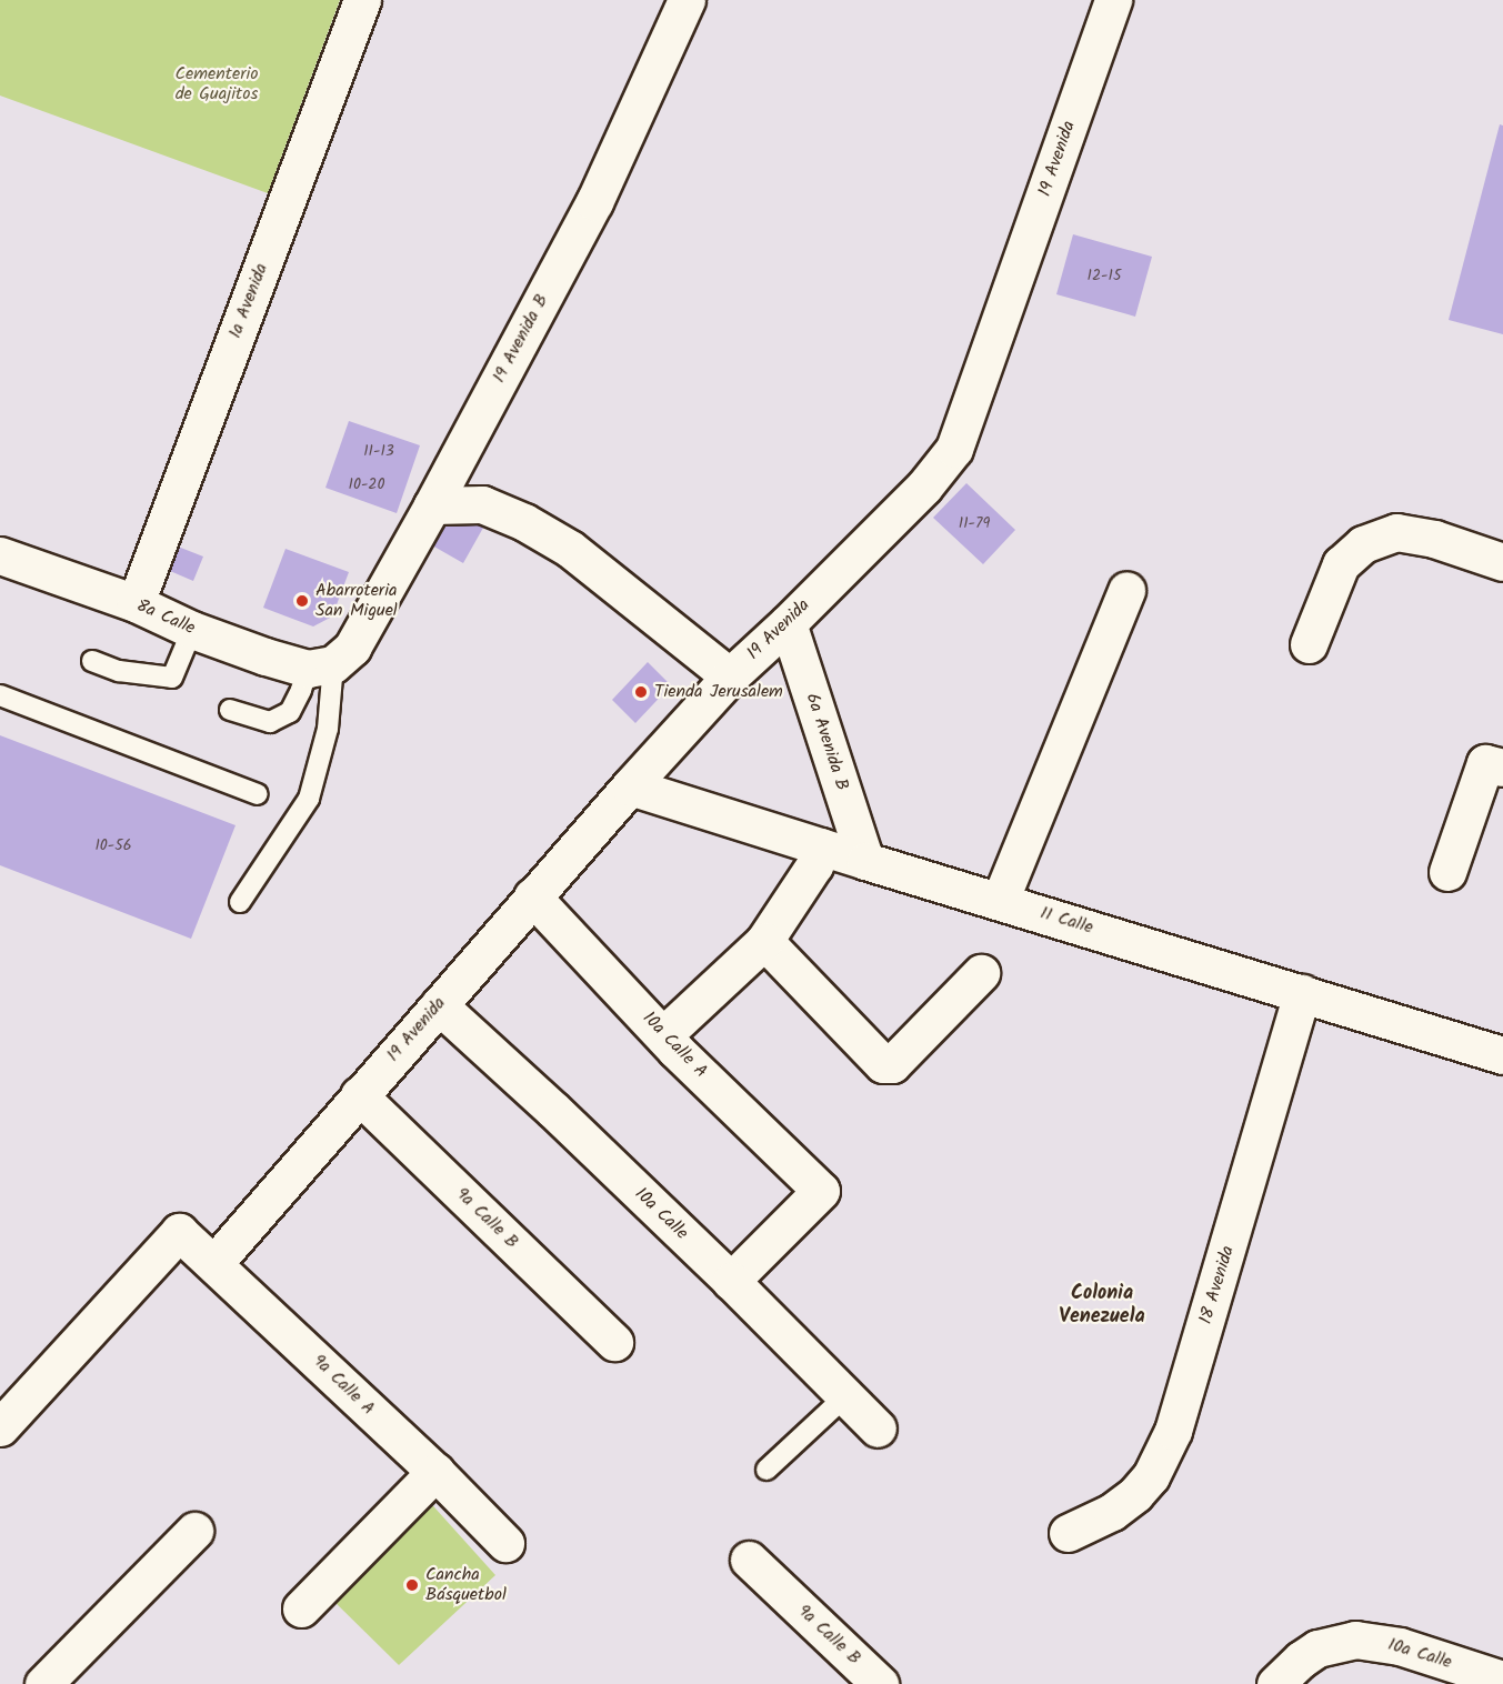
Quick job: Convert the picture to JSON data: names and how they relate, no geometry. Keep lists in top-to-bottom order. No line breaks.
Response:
{"streets":{"street":["19 Avenida","1a Avenida","19 Avenida B","8a Calle","6a Avenida B","11 Calle","10a Calle A","10a Calle","9a Calle B","18 Avenida","9a Calle A"]},"crossings":[["19 Avenida","6a Avenida B"],["19 Avenida","11 Calle"],["19 Avenida","10a Calle A"],["19 Avenida","10a Calle"],["19 Avenida","9a Calle B"],["19 Avenida","9a Calle A"],["1a Avenida","8a Calle"],["19 Avenida B","8a Calle"],["6a Avenida B","11 Calle"],["11 Calle","18 Avenida"],["10a Calle A","10a Calle"]],"districts":["Colonia Venezuela"],"parks":["Cementerio de Guajitos"],"places":["Abarroteria San Miguel","Tienda Jerusalem","Cancha Básquetbol"],"house_numbers":["12-15","11-13","10-20","11-79","10-56"]}
